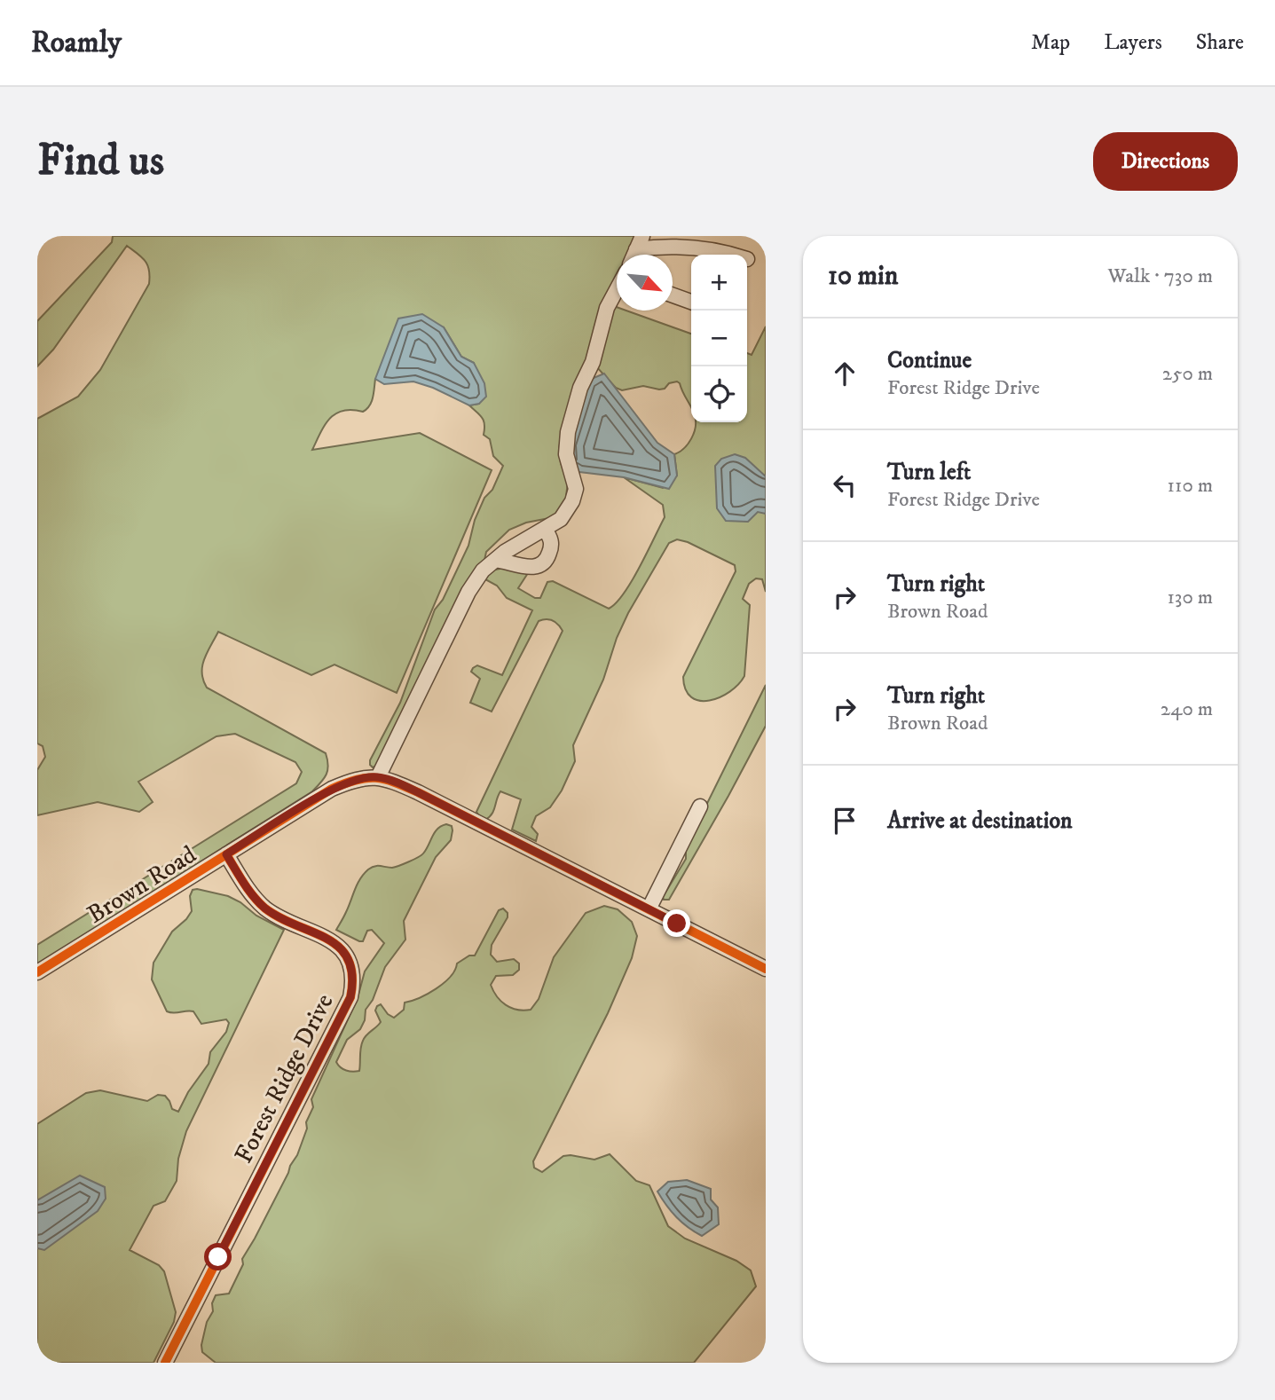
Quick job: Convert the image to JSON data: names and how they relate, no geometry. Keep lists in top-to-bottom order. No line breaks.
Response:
{"streets":{"street":["Brown Road","Forest Ridge Drive"]},"crossings":[["Brown Road","Forest Ridge Drive"]],"north":"bottom right","page":{"header":"Roamly","nav":["Map","Layers","Share"],"buttons":"Directions","title":"Find us","heading":["10 min","Walk · 730 m"],"map_buttons":["+","−"],"list":[["Continue","Forest Ridge Drive","250 m"],["Turn left","Forest Ridge Drive","110 m"],["Turn right","Brown Road","130 m"],["Turn right","Brown Road","240 m"],"Arrive at destination"]}}
